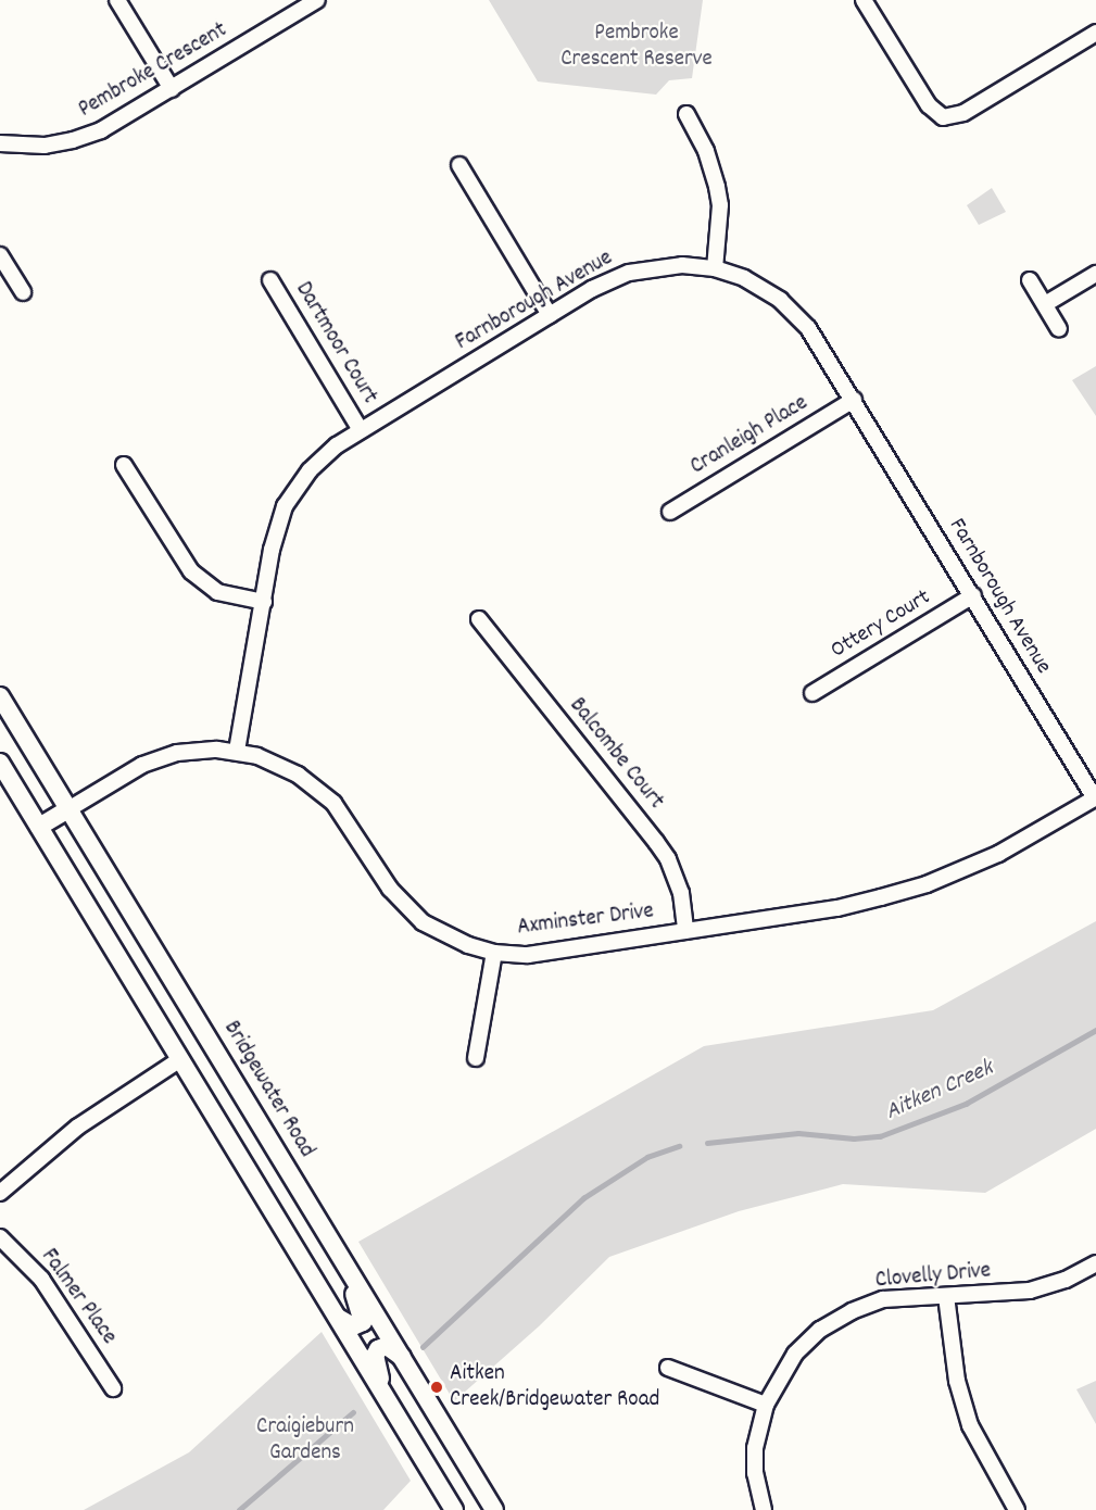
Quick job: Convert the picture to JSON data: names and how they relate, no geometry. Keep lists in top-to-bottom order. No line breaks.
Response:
{"streets":{"street":["Pembroke Crescent","Farnborough Avenue","Dartmoor Court","Cranleigh Place","Ottery Court","Balcombe Court","Axminster Drive","Bridgewater Road","Clovelly Drive","Falmer Place"]},"crossings":[["Farnborough Avenue","Dartmoor Court"],["Farnborough Avenue","Cranleigh Place"],["Farnborough Avenue","Ottery Court"],["Farnborough Avenue","Axminster Drive"],["Balcombe Court","Axminster Drive"],["Axminster Drive","Bridgewater Road"]],"water":["Aitken Creek"],"parks":["Pembroke Crescent Reserve","Craigieburn Gardens"],"places":["Aitken Creek/Bridgewater Road"]}
